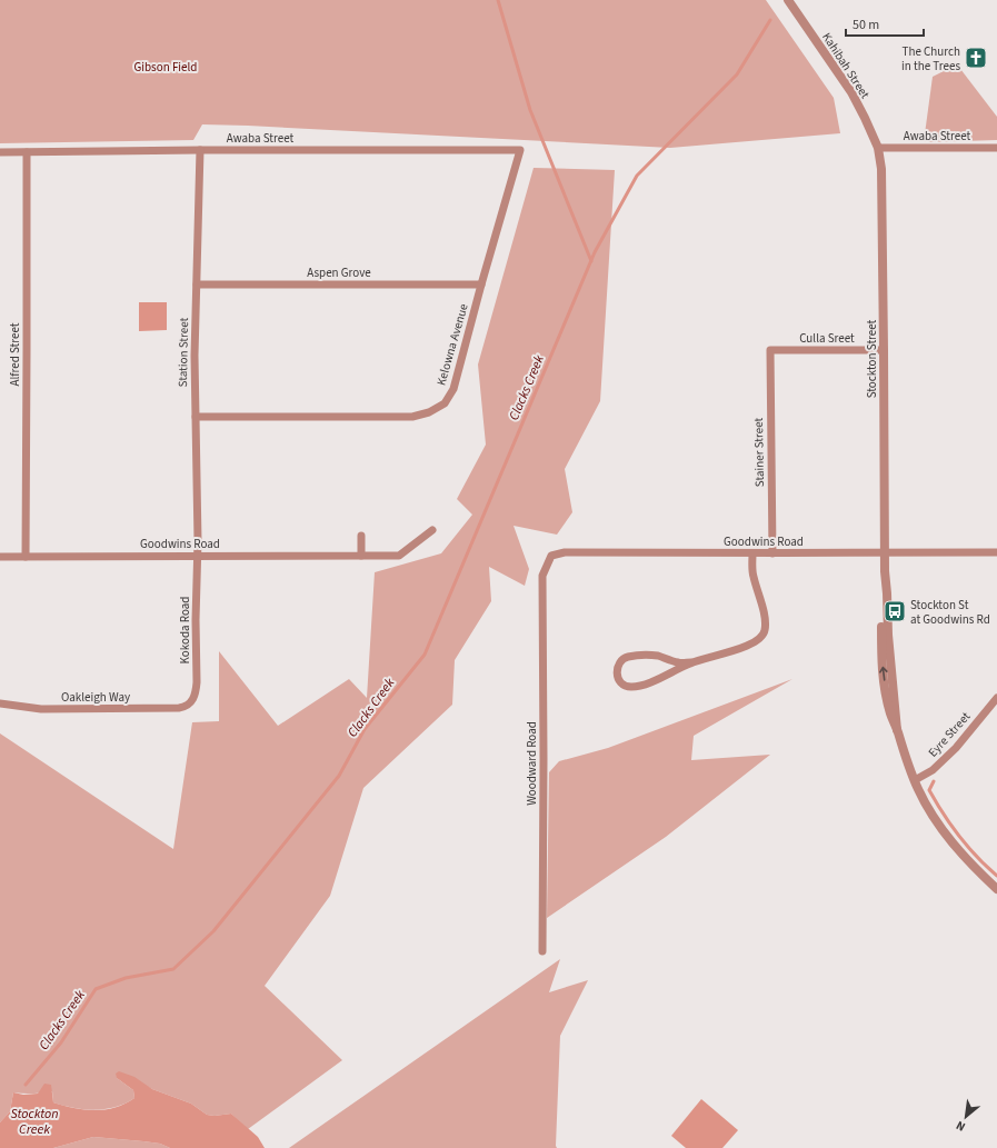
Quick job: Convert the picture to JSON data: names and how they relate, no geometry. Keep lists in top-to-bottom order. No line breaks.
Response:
{"streets":{"street":["Kahibah Street","Awaba Street","Aspen Grove","Culla Sreet","Kelowna Avenue","Station Street","Alfred Street","Stockton Street","Stainer Street","Goodwins Road","Kokoda Road","Oakleigh Way","Eyre Street","Woodward Road"]},"crossings":[["Kahibah Street","Awaba Street"],["Kahibah Street","Stockton Street"],["Awaba Street","Kelowna Avenue"],["Awaba Street","Station Street"],["Awaba Street","Alfred Street"],["Awaba Street","Stockton Street"],["Aspen Grove","Kelowna Avenue"],["Aspen Grove","Station Street"],["Culla Sreet","Stockton Street"],["Culla Sreet","Stainer Street"],["Kelowna Avenue","Station Street"],["Station Street","Goodwins Road"],["Station Street","Kokoda Road"],["Alfred Street","Goodwins Road"],["Stockton Street","Goodwins Road"],["Stockton Street","Eyre Street"],["Stainer Street","Goodwins Road"],["Goodwins Road","Kokoda Road"],["Goodwins Road","Woodward Road"],["Kokoda Road","Oakleigh Way"]],"water":["Clacks Creek","Stockton Creek"],"parks":["Gibson Field"],"places":{"church":["The Church in the Trees"],"bus stop":["Stockton St at Goodwins Rd"]},"scale_bar":"50 m","north":"bottom left"}
